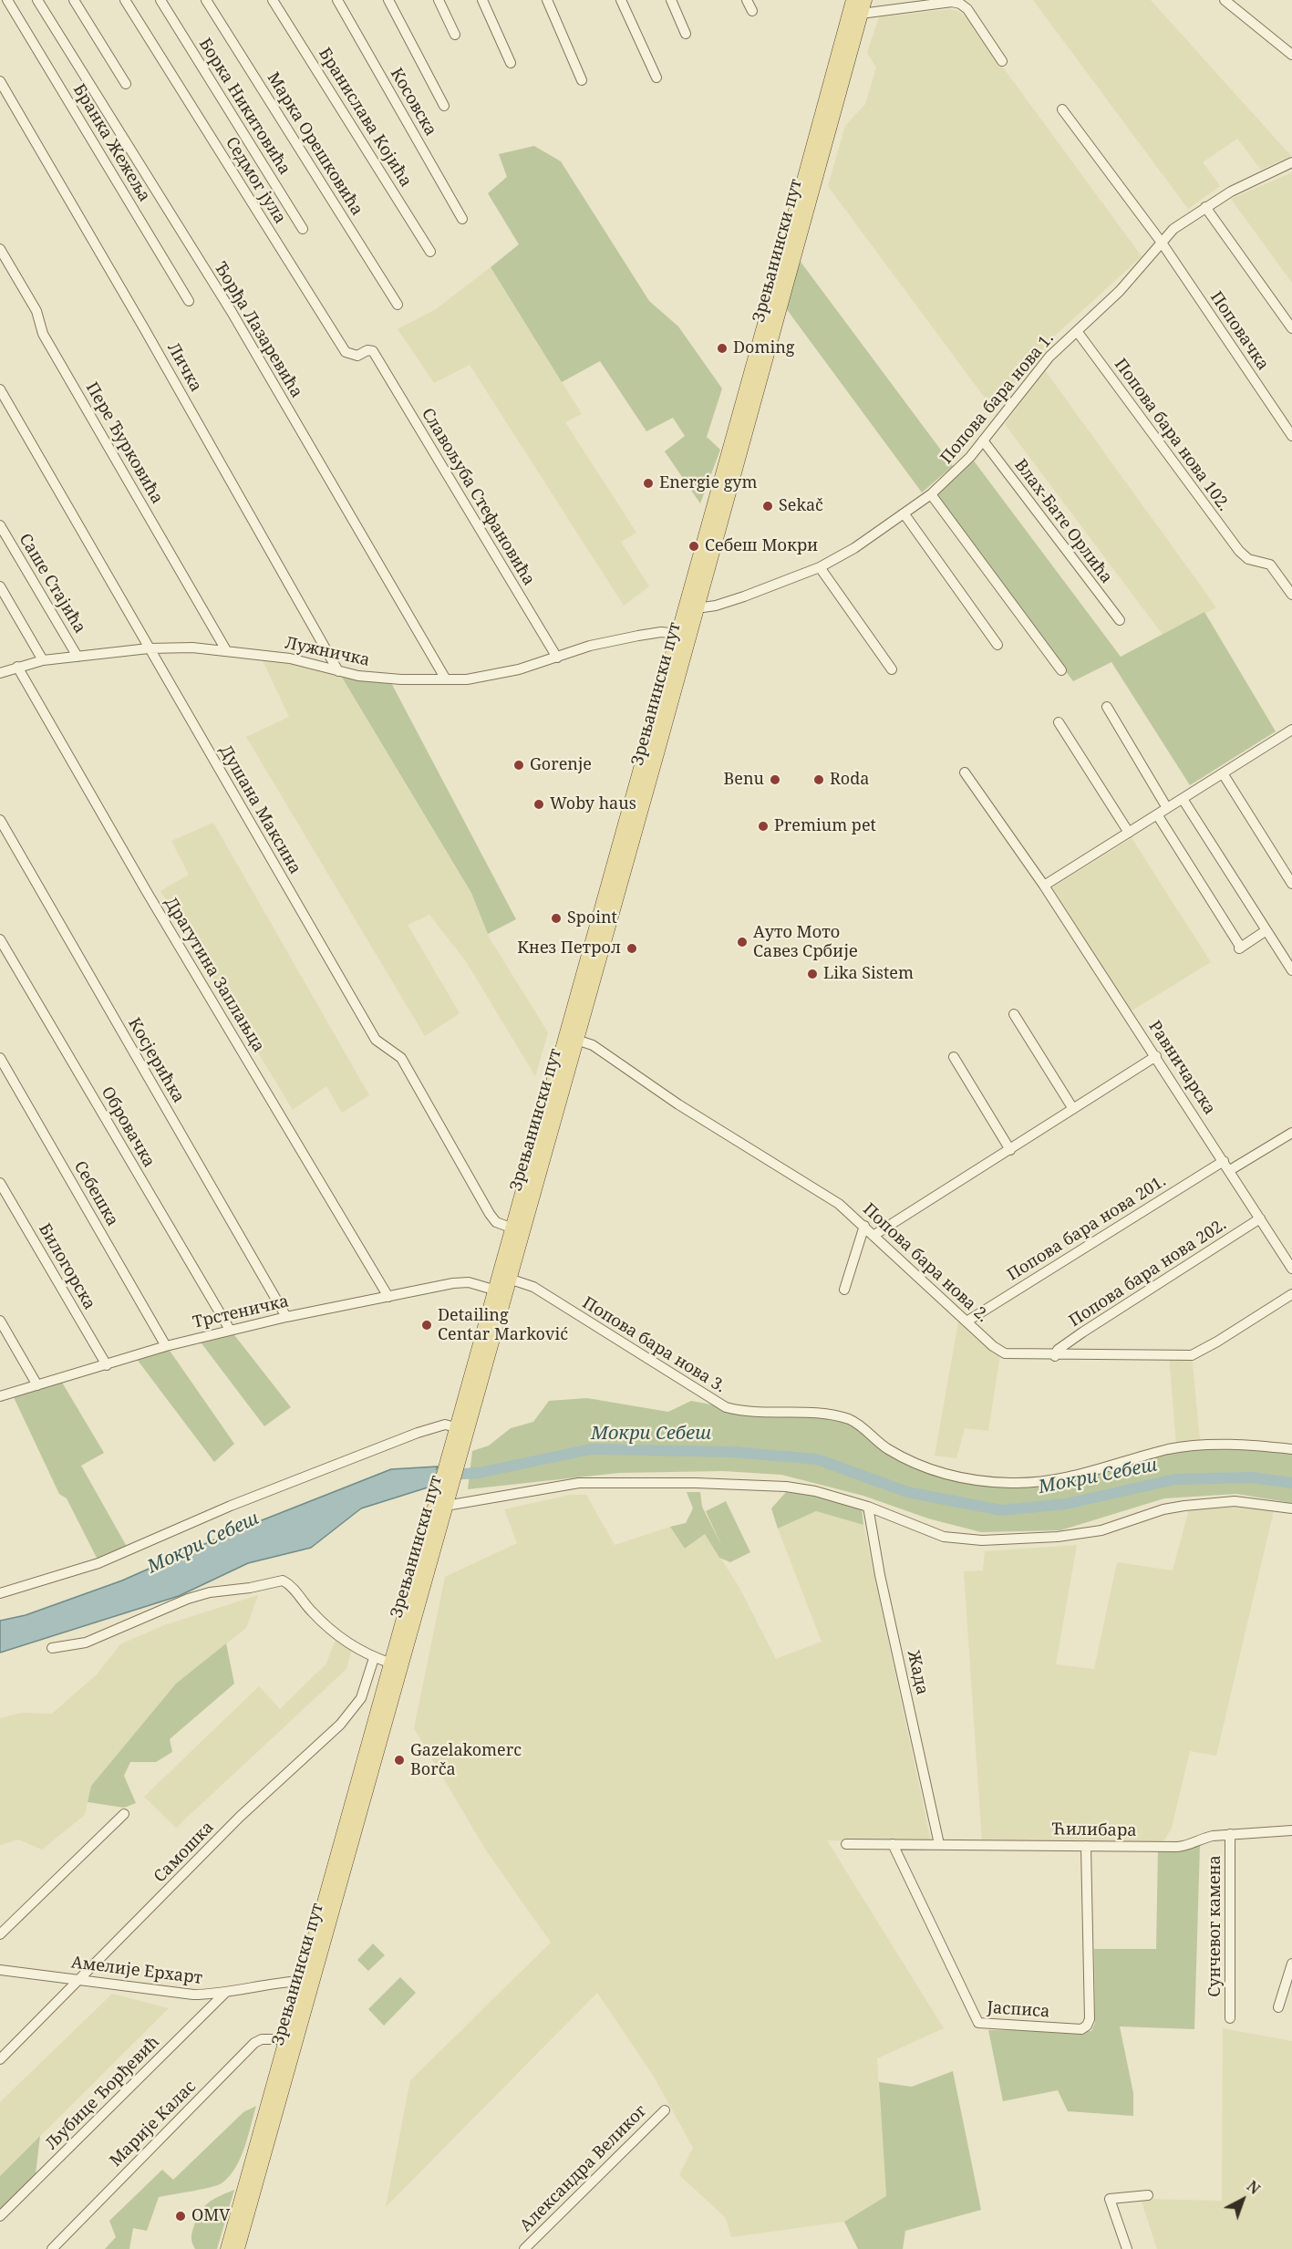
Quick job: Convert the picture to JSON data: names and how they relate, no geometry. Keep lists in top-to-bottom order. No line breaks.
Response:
{"streets":{"main road":["Зрењанински пут"],"street":["Косовска","Борка Никитовића","Бранислава Којића","Бранка Жежеља","Марка Орешковића","Седмог јула","Ђорђа Лазаревића","Поповачка","Личка","Попова бара нова 1.","Попова бара нова 102.","Пере Ђурковића","Славољуба Стефановића","Влах-Бате Орлића","Саше Стајића","Лужничка","Душана Максина","Драгутина Заплањца","Косјерићка","Равничарска","Обровачка","Себешка","Попова бара нова 201.","Попова бара нова 2.","Билогорска","Попова бара нова 202.","Трстеничка","Попова бара нова 3.","Жада","Ћилибара","Самошка","Сунчевог камена","Амелије Ерхарт","Јасписа","Љубице Ђорђевић","Марије Калас","Александра Великог"]},"crossings":[["Седмог јула","Славољуба Стефановића"],["Зрењанински пут","Попова бара нова 1."],["Зрењанински пут","Лужничка"],["Зрењанински пут","Душана Максина"],["Зрењанински пут","Попова бара нова 2."],["Зрењанински пут","Трстеничка"],["Зрењанински пут","Попова бара нова 3."],["Зрењанински пут","Амелије Ерхарт"],["Зрењанински пут","Марије Калас"],["Ђорђа Лазаревића","Лужничка"],["Поповачка","Попова бара нова 1."],["Личка","Лужничка"],["Попова бара нова 1.","Попова бара нова 102."],["Попова бара нова 1.","Влах-Бате Орлића"],["Пере Ђурковића","Лужничка"],["Славољуба Стефановића","Лужничка"],["Саше Стајића","Лужничка"],["Лужничка","Душана Максина"],["Лужничка","Драгутина Заплањца"],["Драгутина Заплањца","Трстеничка"],["Косјерићка","Трстеничка"],["Равничарска","Попова бара нова 201."],["Равничарска","Попова бара нова 202."],["Обровачка","Трстеничка"],["Себешка","Трстеничка"],["Попова бара нова 201.","Попова бара нова 2."],["Попова бара нова 2.","Попова бара нова 202."],["Билогорска","Трстеничка"],["Жада","Ћилибара"],["Ћилибара","Сунчевог камена"],["Ћилибара","Јасписа"],["Самошка","Амелије Ерхарт"],["Амелије Ерхарт","Љубице Ђорђевић"]],"water":["Мокри Себеш"],"places":["Doming","Energie gym","Sekač","Себеш Мокри","Gorenje","Benu","Roda","Woby haus","Premium pet","Spoint","Ауто Мото Савез Србије","Кнез Петрол","Lika Sistem","Detailing Centar Marković","Gazelakomerc Borča","OMV"],"north":"top right"}
